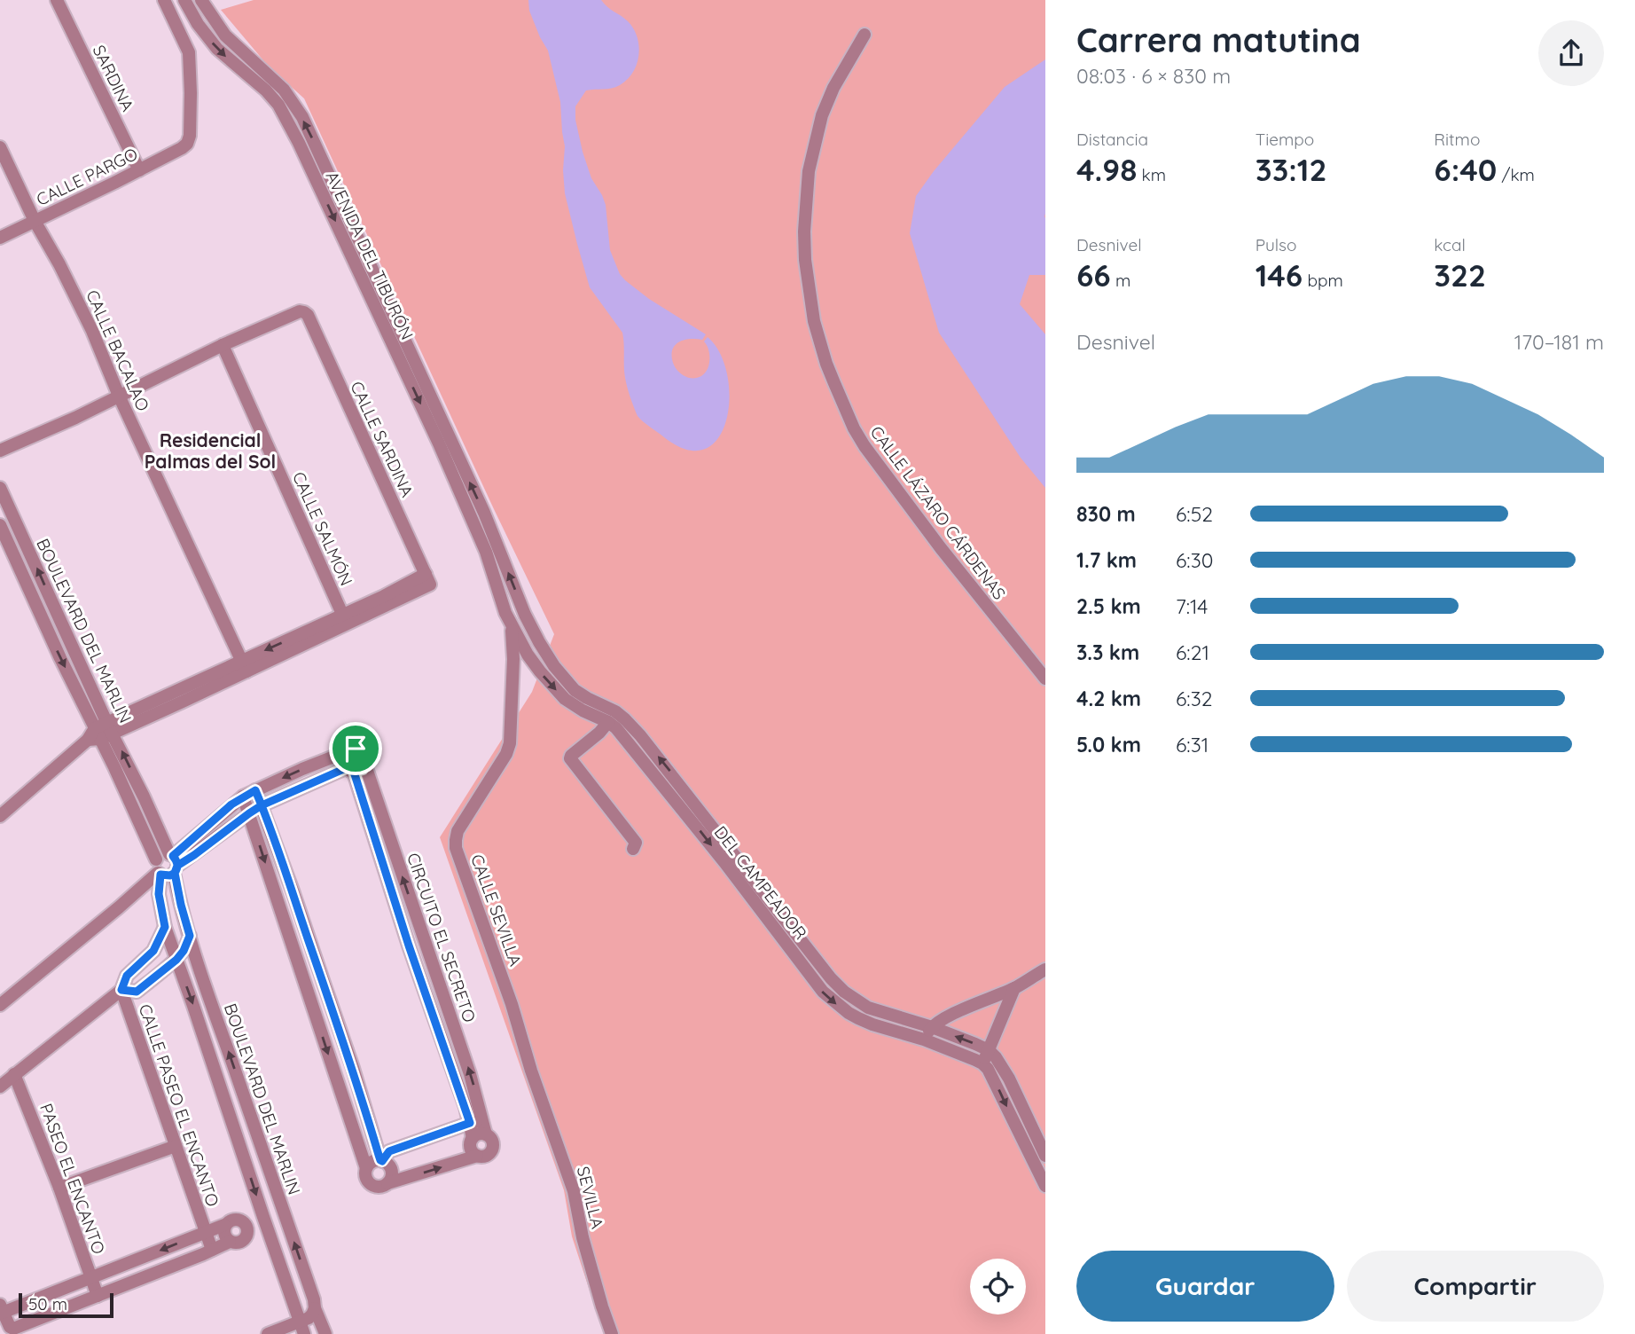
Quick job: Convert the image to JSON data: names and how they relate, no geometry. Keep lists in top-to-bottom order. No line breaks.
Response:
{"streets":{"street":["SARDINA","CALLE PARGO","AVENIDA DEL TIBURÓN","CALLE BACALAO","CALLE SARDINA","CALLE LÁZARO CÁRDENAS","CALLE SALMÓN","BOULEVARD DEL MARLIN","DEL CAMPEADOR","CALLE SEVILLA","CIRCUITO EL SECRETO","CALLE PASEO EL ENCANTO","PASEO EL ENCANTO","SEVILLA"]},"crossings":[["SARDINA","CALLE PARGO"],["CALLE PARGO","CALLE BACALAO"],["AVENIDA DEL TIBURÓN","DEL CAMPEADOR"],["CALLE SARDINA","CALLE SALMÓN"],["BOULEVARD DEL MARLIN","CALLE PASEO EL ENCANTO"],["DEL CAMPEADOR","CALLE SEVILLA"],["CALLE SEVILLA","SEVILLA"],["CALLE PASEO EL ENCANTO","PASEO EL ENCANTO"]],"districts":["Residencial Palmas del Sol"],"scale_bar":"50 m","page":{"heading":["Carrera matutina","08:03 · 6 × 830 m"],"stats":[["Distancia","4.98 km"],["Tiempo","33:12"],["Ritmo","6:40 /km"],["Desnivel","66 m"],["Pulso","146 bpm"],["kcal","322"]],"chart":["Desnivel","170–181 m"],"list":[{"name":"830 m","note":"6:52"},{"name":"1.7 km","note":"6:30"},{"name":"2.5 km","note":"7:14"},{"name":"3.3 km","note":"6:21"},{"name":"4.2 km","note":"6:32"},{"name":"5.0 km","note":"6:31"}],"buttons":["Guardar","Compartir"],"scale":"50 m"}}
